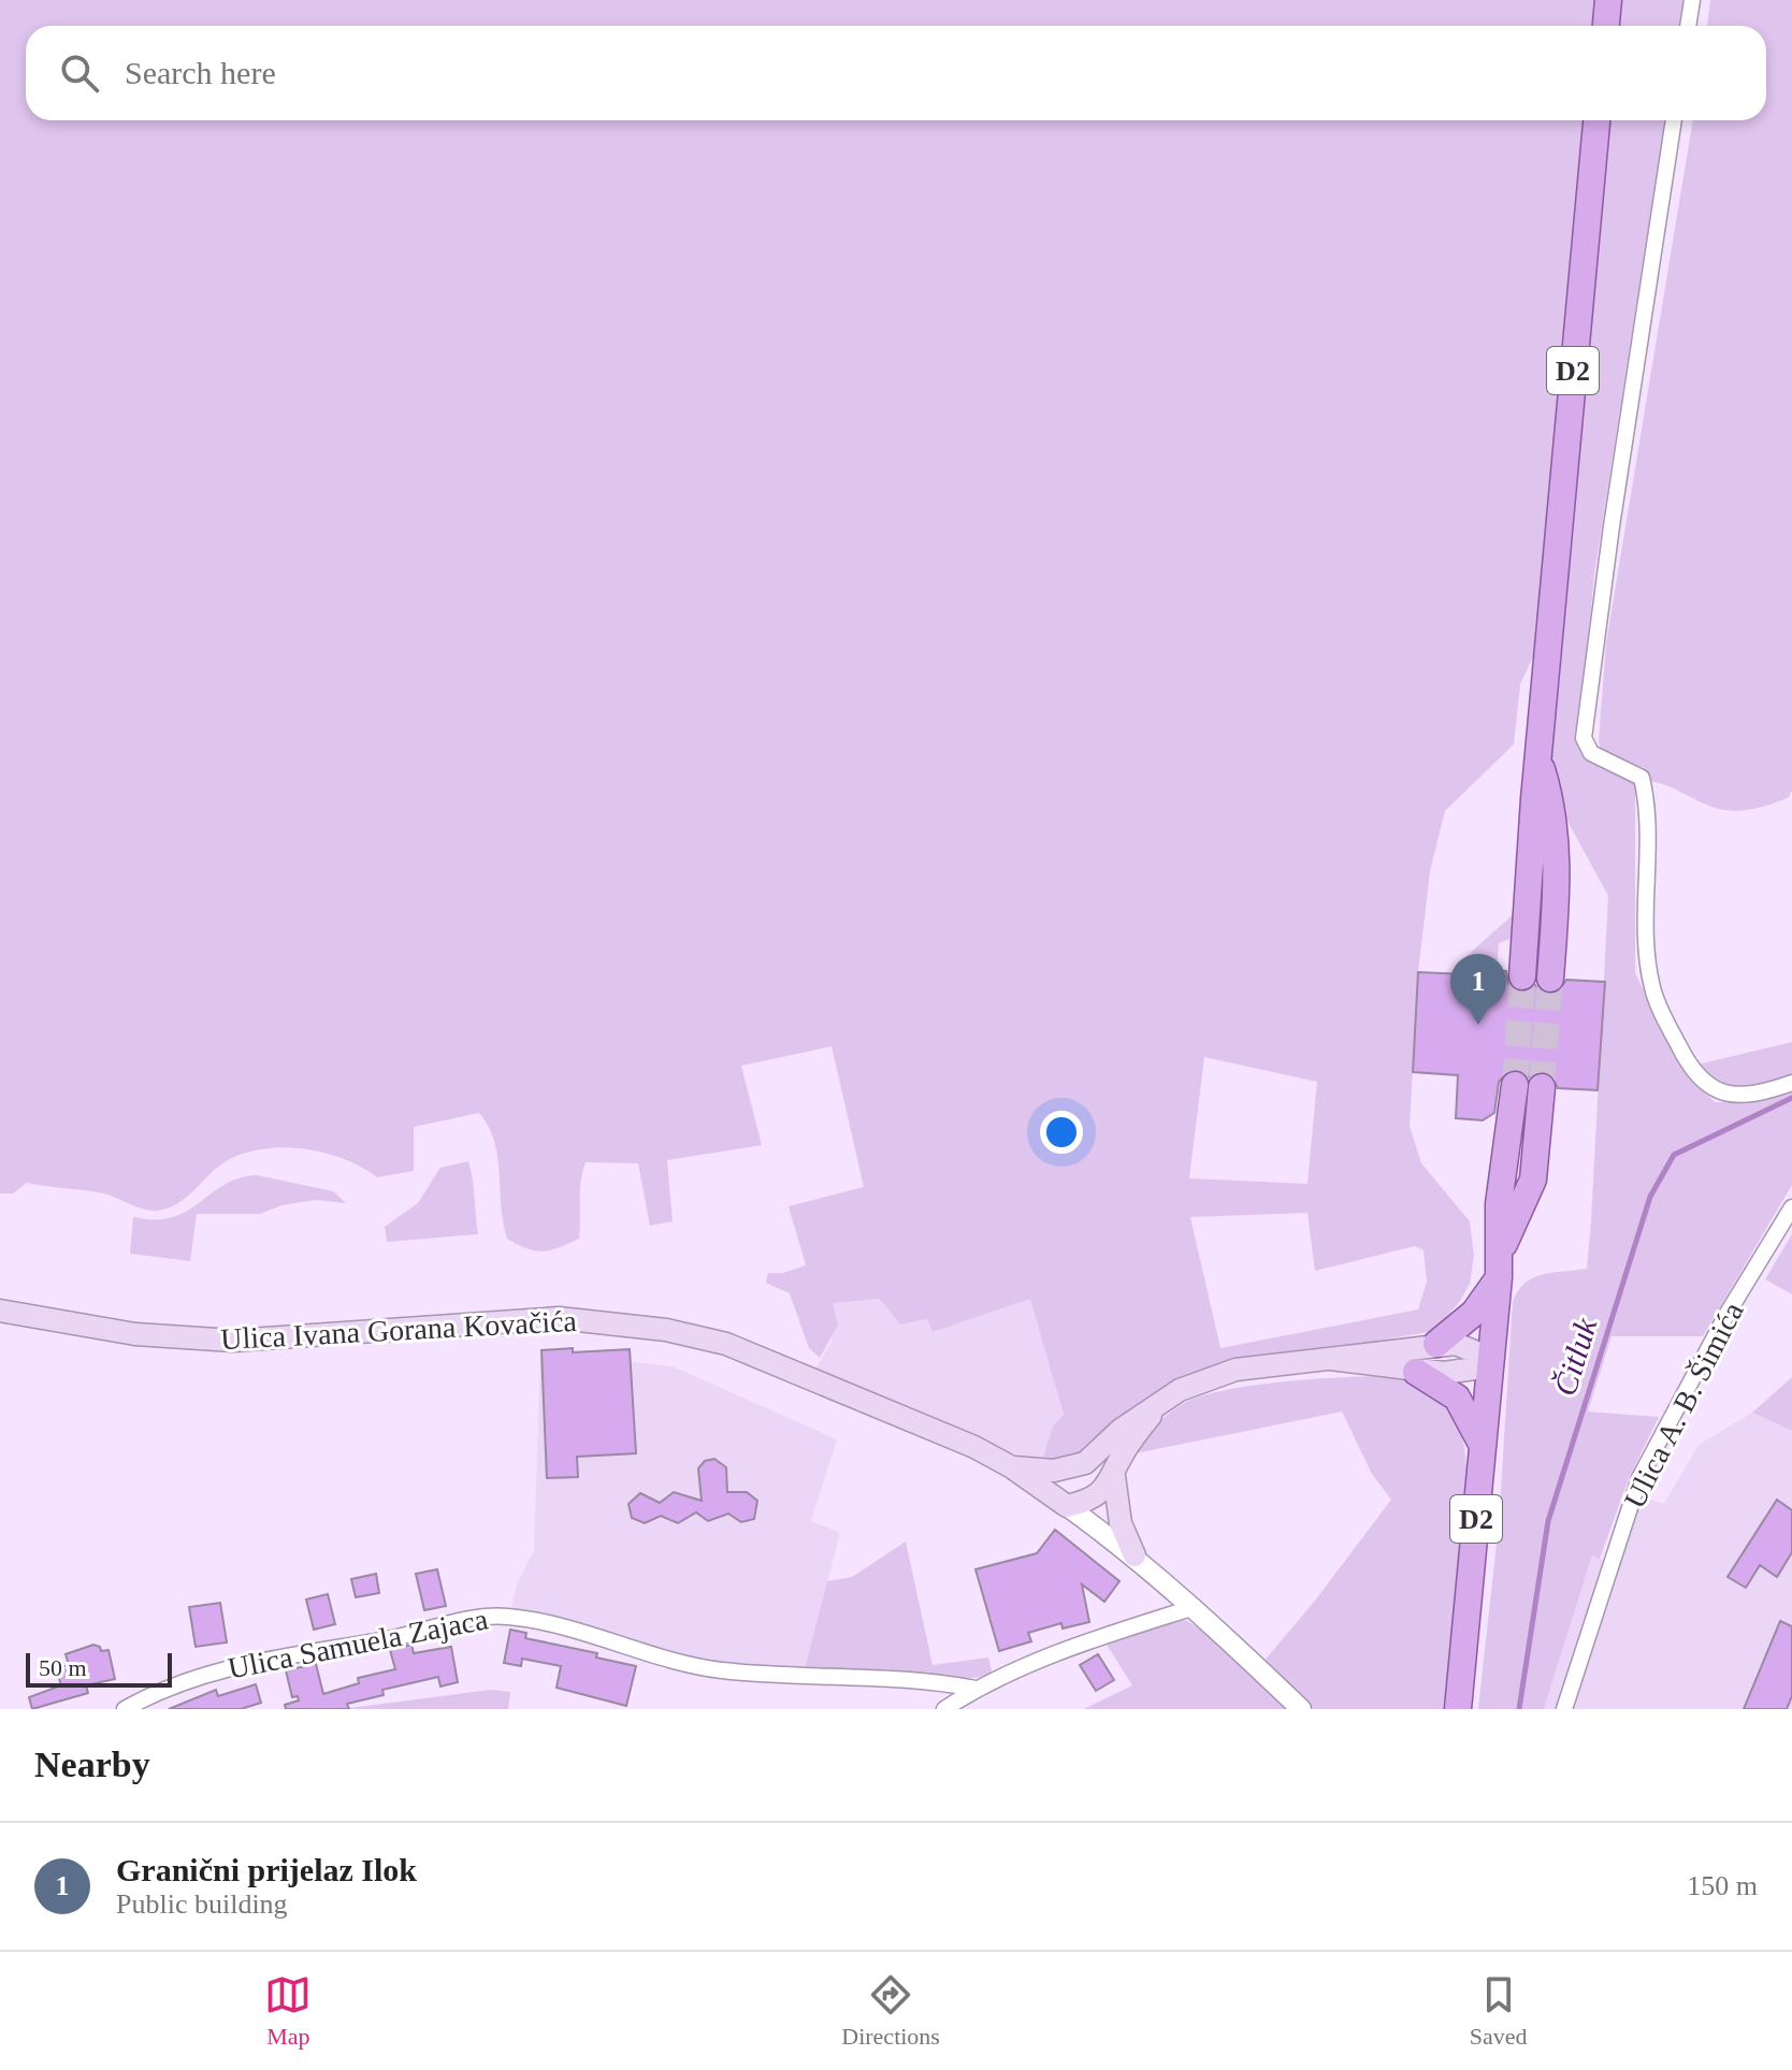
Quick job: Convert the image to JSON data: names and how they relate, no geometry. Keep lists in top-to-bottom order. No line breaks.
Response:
{"streets":{"main road":["D2","Ulica Ivana Gorana Kovačića"],"street":["Ulica A. B. Šimića","Ulica Samuela Zajaca"]},"crossings":[["Ulica Ivana Gorana Kovačića","Ulica Samuela Zajaca"]],"water":["Čitluk"],"scale_bar":"50 m","page":{"search":"Search here","pins":"1","scale":"50 m","heading":"Nearby","list":[{"mark":"1","name":"Granični prijelaz Ilok","note":"Public building","value":"150 m"}],"nav":["Map","Directions","Saved"]}}
